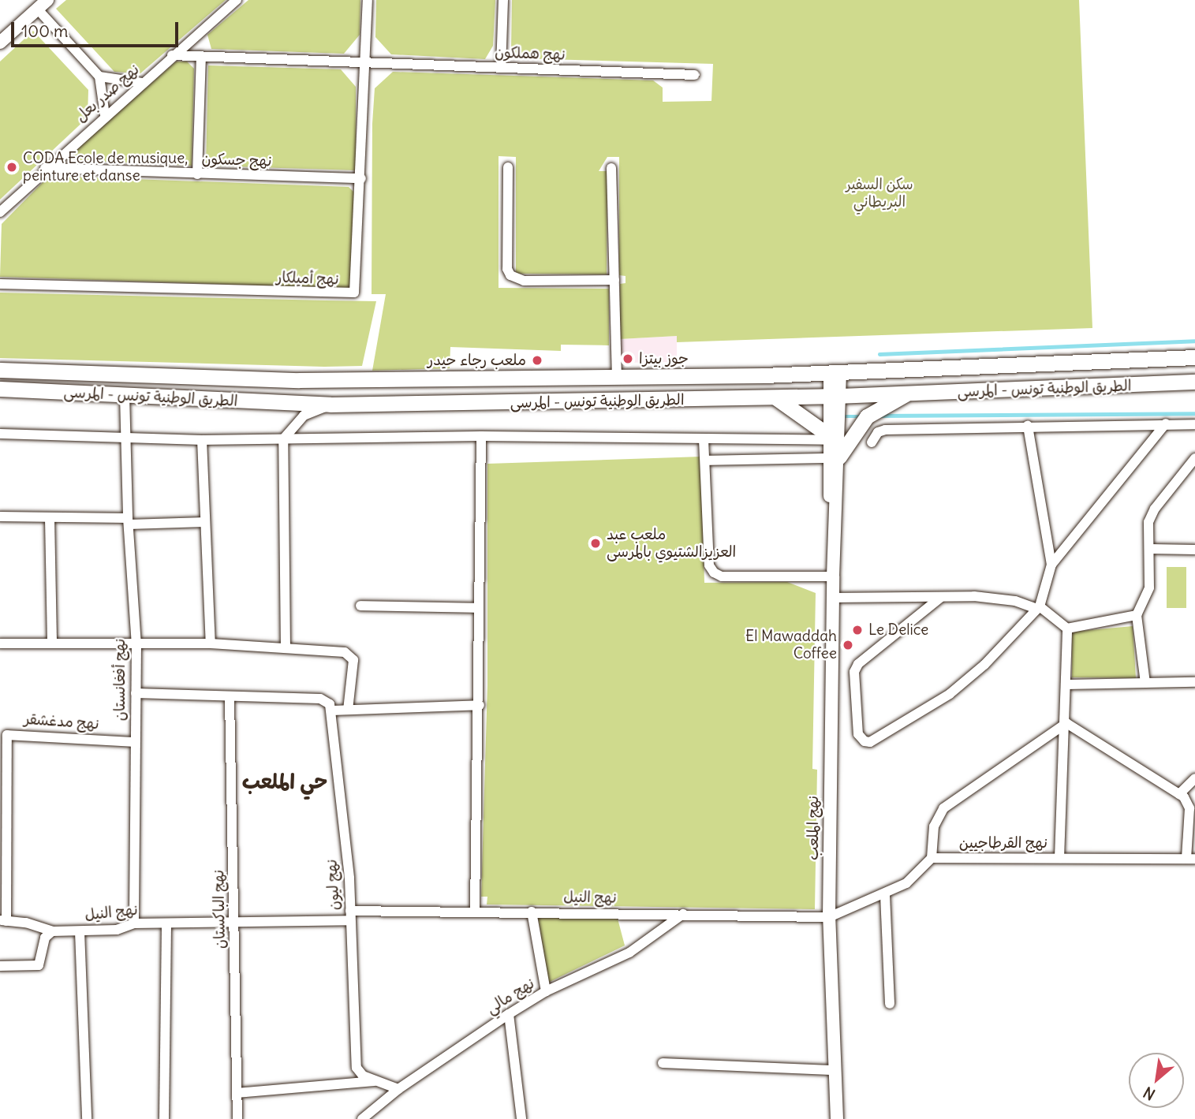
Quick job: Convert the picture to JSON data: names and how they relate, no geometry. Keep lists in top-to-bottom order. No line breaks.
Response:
{"streets":{"highway":["الطريق الوطنية تونس - المرسى"],"street":["نهج هملكون","نهج صدر بعل","نهج جسكون","نهج أميلكار","نهج أفغانستان","نهج مدغشقر","نهج الملعب","نهج القرطاجيين","نهج ليون","نهج النيل","نهج الباكستان","نهج مالي"]},"crossings":[["نهج هملكون","نهج صدر بعل"],["نهج هملكون","نهج أميلكار"],["نهج صدر بعل","نهج جسكون"],["نهج جسكون","نهج أميلكار"],["الطريق الوطنية تونس - المرسى","نهج أفغانستان"],["الطريق الوطنية تونس - المرسى","نهج الملعب"],["نهج أفغانستان","نهج مدغشقر"],["نهج أفغانستان","نهج النيل"],["نهج مدغشقر","نهج النيل"],["نهج الملعب","نهج النيل"],["نهج ليون","نهج النيل"],["نهج النيل","نهج الباكستان"],["نهج النيل","نهج مالي"]],"districts":["حي الملعب"],"parks":["سكن السفير البريطاني"],"places":["CODA Ecole de musique, peinture et danse","جوز بيتزا","ملعب رجاء حيدر","ملعب عبد العزيزالشتيوي بالمرسى","Le Delice","El Mawaddah Coffee"],"scale_bar":"100 m","north":"bottom left"}
